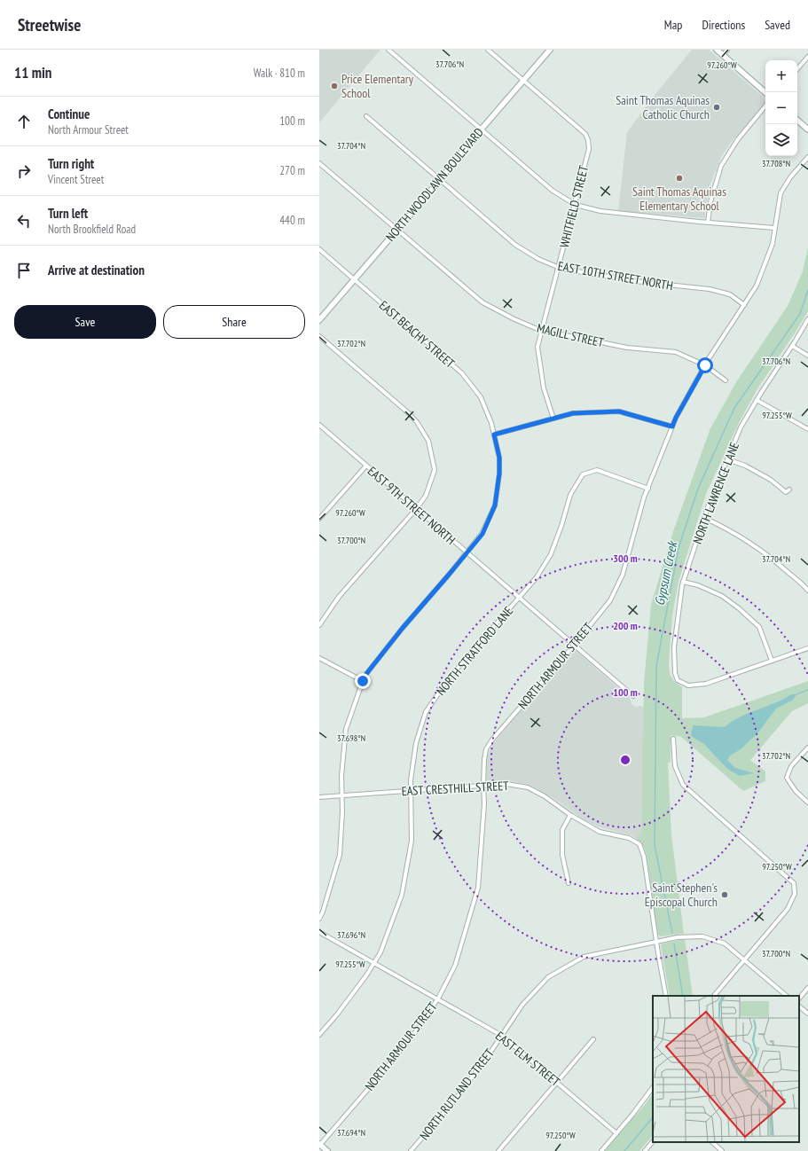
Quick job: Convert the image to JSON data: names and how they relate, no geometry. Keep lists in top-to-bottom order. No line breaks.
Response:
{"streets":{"main road":["NORTH WOODLAWN BOULEVARD"],"street":["WHITFIELD STREET","EAST 10TH STREET NORTH","EAST BEACHY STREET","MAGILL STREET","NORTH LAWRENCE LANE","EAST 9TH STREET NORTH","NORTH STRATFORD LANE","NORTH ARMOUR STREET","EAST CRESTHILL STREET","EAST ELM STREET","NORTH RUTLAND STREET"]},"crossings":[["NORTH WOODLAWN BOULEVARD","WHITFIELD STREET"],["NORTH WOODLAWN BOULEVARD","EAST 10TH STREET NORTH"],["NORTH WOODLAWN BOULEVARD","EAST BEACHY STREET"],["NORTH WOODLAWN BOULEVARD","MAGILL STREET"],["WHITFIELD STREET","EAST 10TH STREET NORTH"],["WHITFIELD STREET","MAGILL STREET"],["EAST 10TH STREET NORTH","NORTH ARMOUR STREET"],["EAST BEACHY STREET","EAST 9TH STREET NORTH"],["EAST BEACHY STREET","EAST CRESTHILL STREET"],["MAGILL STREET","NORTH ARMOUR STREET"],["EAST 9TH STREET NORTH","NORTH STRATFORD LANE"],["EAST 9TH STREET NORTH","NORTH ARMOUR STREET"],["NORTH STRATFORD LANE","NORTH ARMOUR STREET"],["NORTH STRATFORD LANE","EAST CRESTHILL STREET"],["NORTH STRATFORD LANE","EAST ELM STREET"],["NORTH ARMOUR STREET","EAST CRESTHILL STREET"],["NORTH ARMOUR STREET","EAST ELM STREET"],["EAST CRESTHILL STREET","NORTH RUTLAND STREET"],["EAST ELM STREET","NORTH RUTLAND STREET"]],"water":["Gypsum Creek"],"places":["Price Elementary School","Saint Thomas Aquinas Catholic Church","Saint Thomas Aquinas Elementary School","Saint Stephen's Episcopal Church"],"page":{"header":"Streetwise","nav":["Map","Directions","Saved"],"heading":["11 min","Walk · 810 m"],"map_buttons":["+","−"],"list":[["Continue","North Armour Street","100 m"],["Turn right","Vincent Street","270 m"],["Turn left","North Brookfield Road","440 m"],"Arrive at destination"],"buttons":["Save","Share"]},"coordinates":["37.706°N","97.260°W","37.704°N","37.708°N","37.702°N","97.255°W","37.700°N","37.698°N","97.250°W","37.696°N","37.694°N"],"rings":["300 m","200 m","100 m"]}
